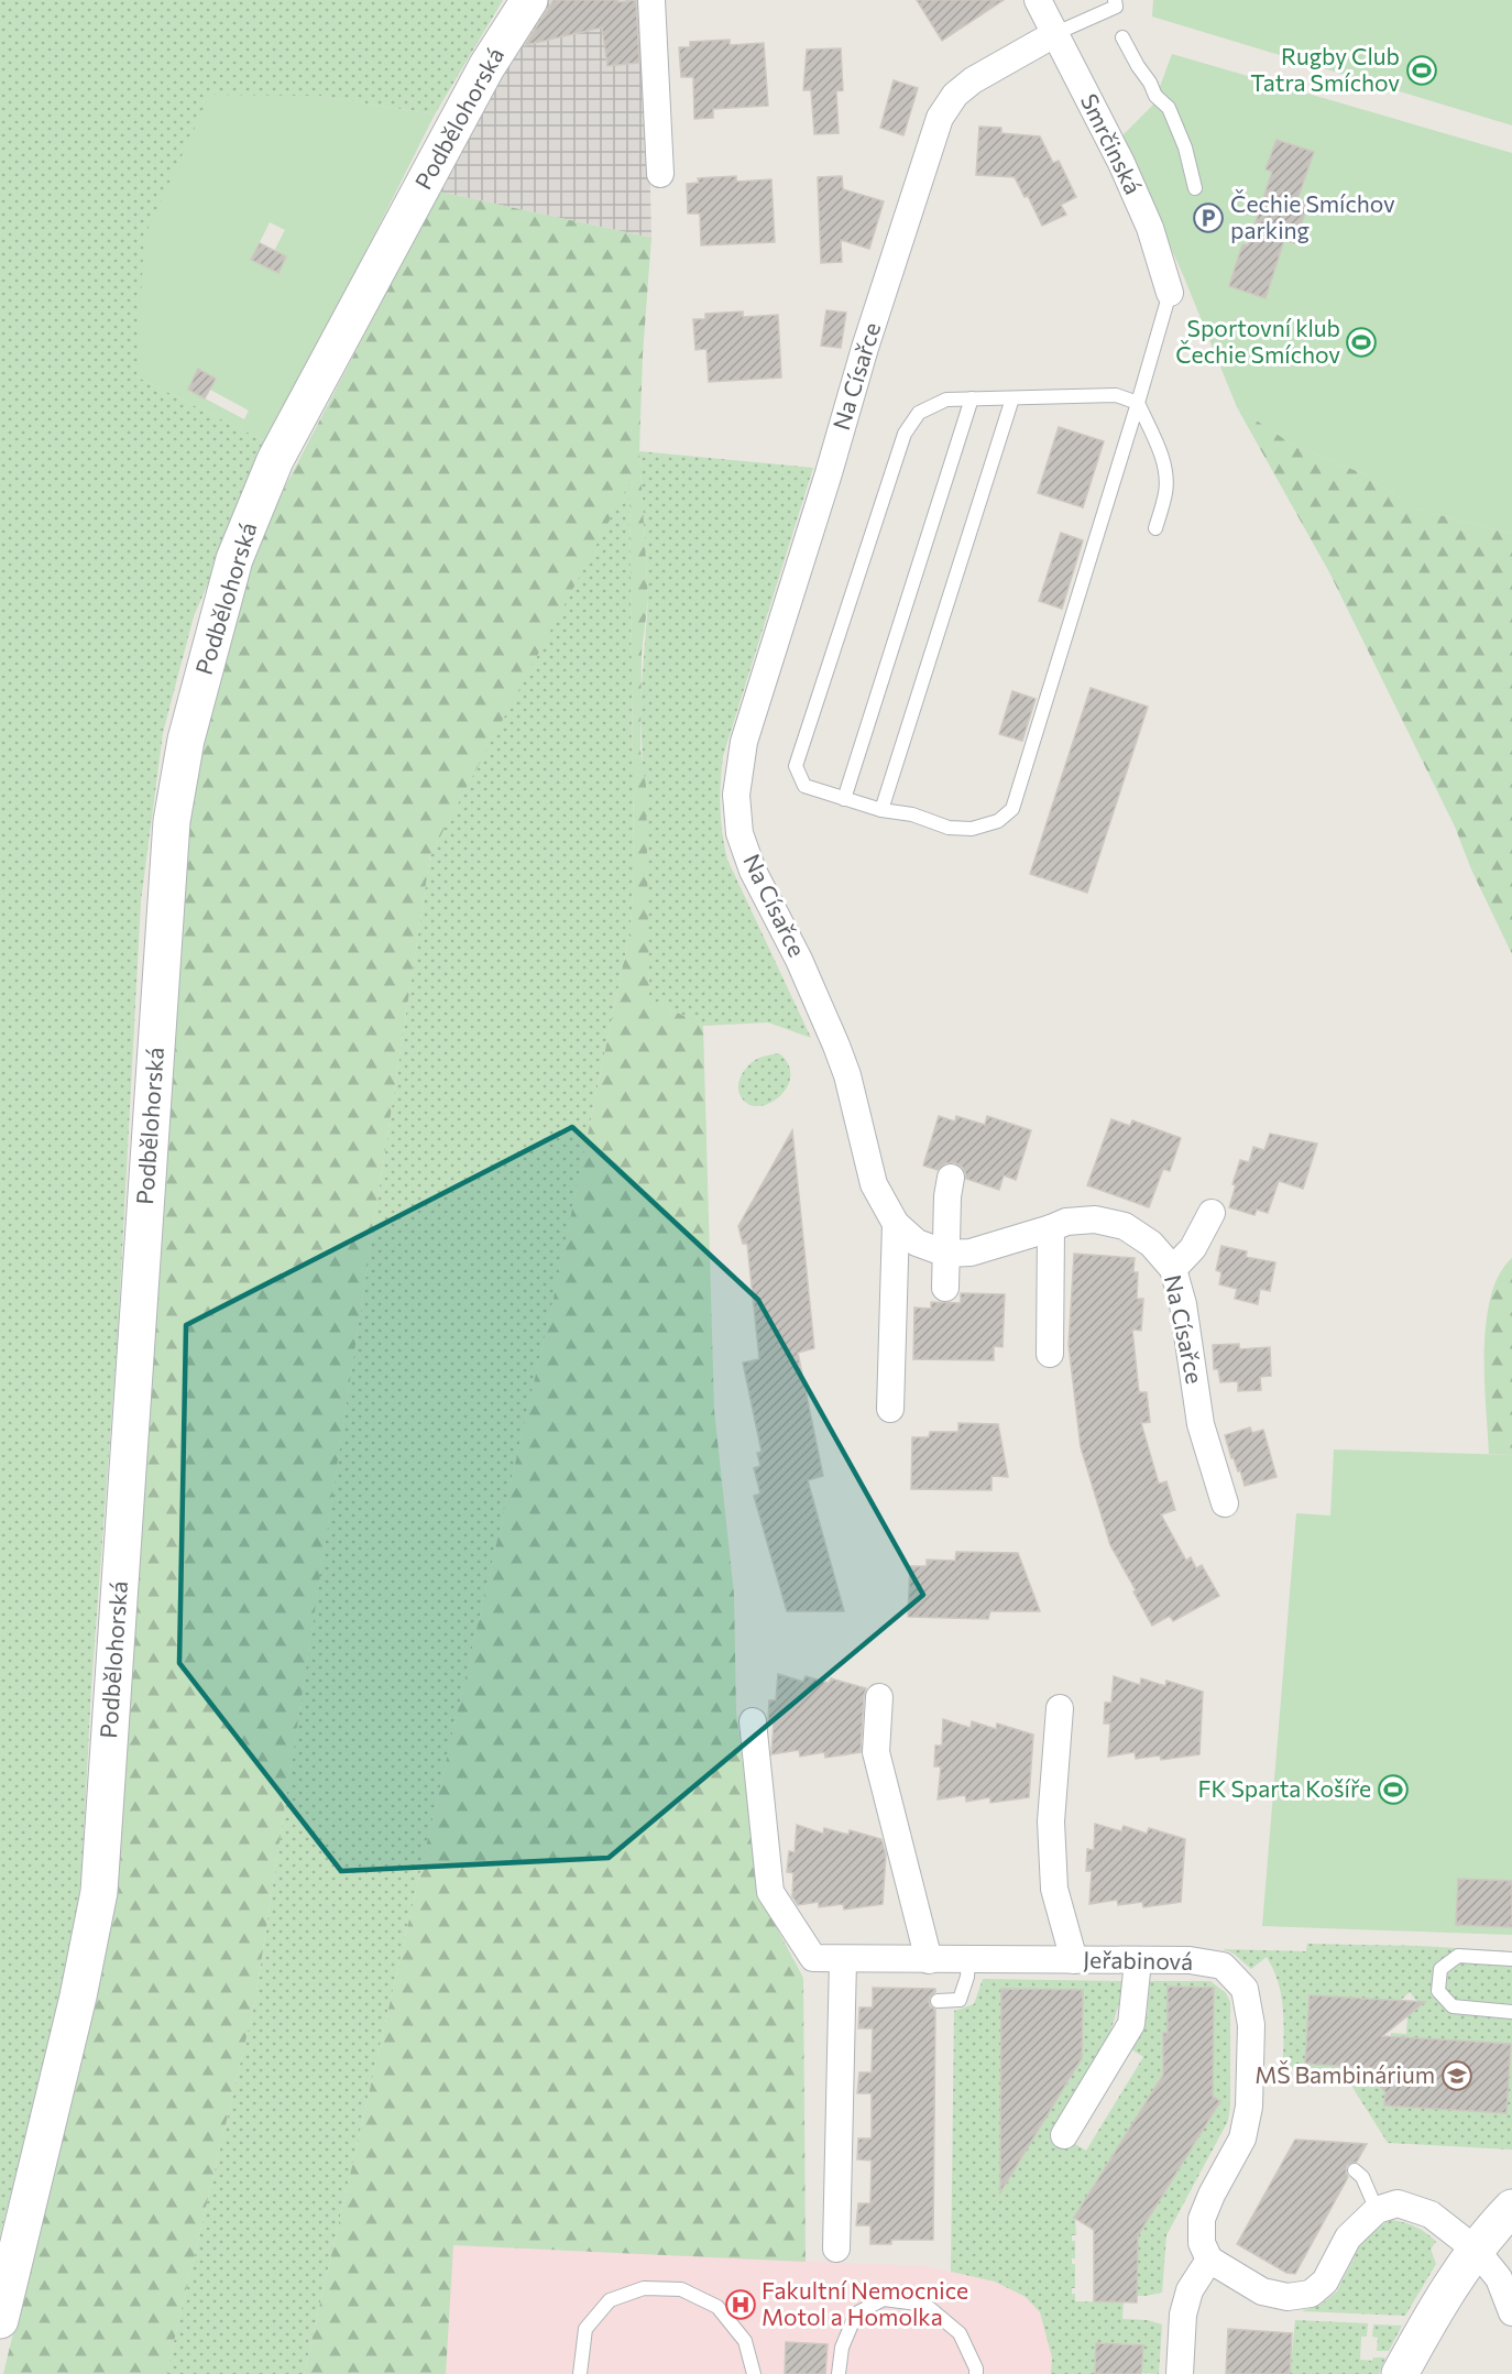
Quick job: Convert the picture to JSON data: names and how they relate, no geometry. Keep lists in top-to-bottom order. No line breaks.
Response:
{"streets":{"street":["Podbělohorská","Smrčinská","Na Císařce","Jeřabinová"]},"crossings":[["Smrčinská","Na Císařce"]],"places":{"sports":["Rugby Club Tatra Smíchov","Sportovní klub Čechie Smíchov","FK Sparta Košíře"],"parking":["Čechie Smíchov parking"],"school or university":["MŠ Bambinárium"],"hospital":["Fakultní Nemocnice Motol a Homolka"]}}
